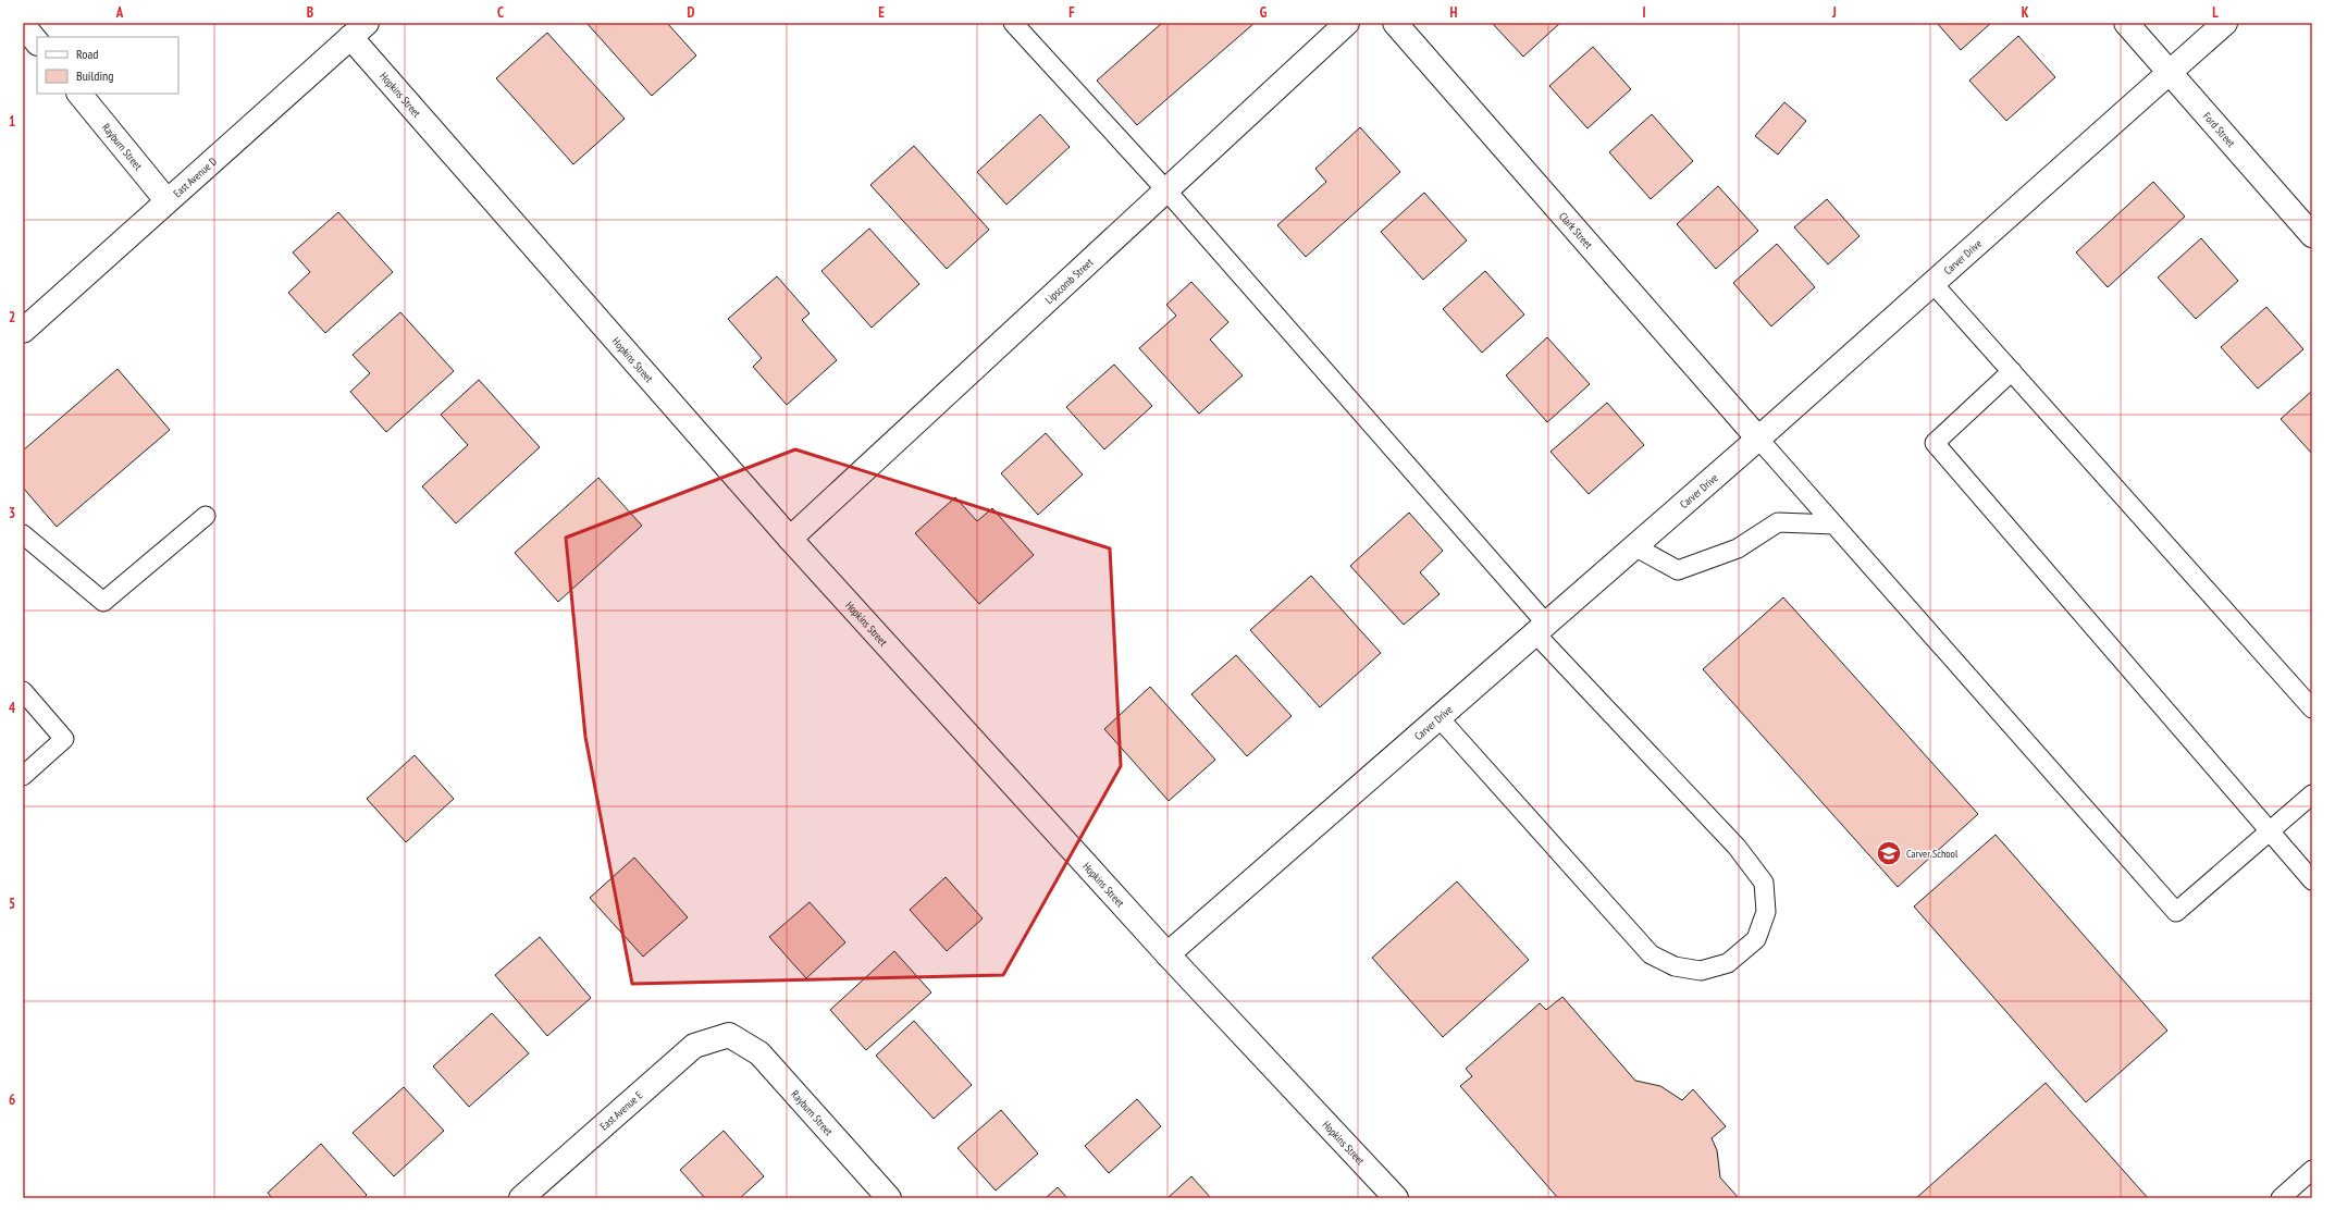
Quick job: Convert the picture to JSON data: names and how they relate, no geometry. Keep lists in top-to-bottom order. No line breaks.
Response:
{"streets":{"street":["Hopkins Street","Ford Street","Rayburn Street","East Avenue D","Clark Street","Carver Drive","Lipscomb Street","East Avenue E"]},"crossings":[["Hopkins Street","East Avenue D"],["Hopkins Street","Carver Drive"],["Hopkins Street","Lipscomb Street"],["Ford Street","Carver Drive"],["Rayburn Street","East Avenue D"],["Rayburn Street","East Avenue E"],["Clark Street","Carver Drive"]],"places":{"school or university":["Carver School"]},"legend":["Road","Building"],"grid":{"columns":["A","B","C","D","E","F","G","H","I","J","K","L"],"rows":["1","2","3","4","5","6"]}}
